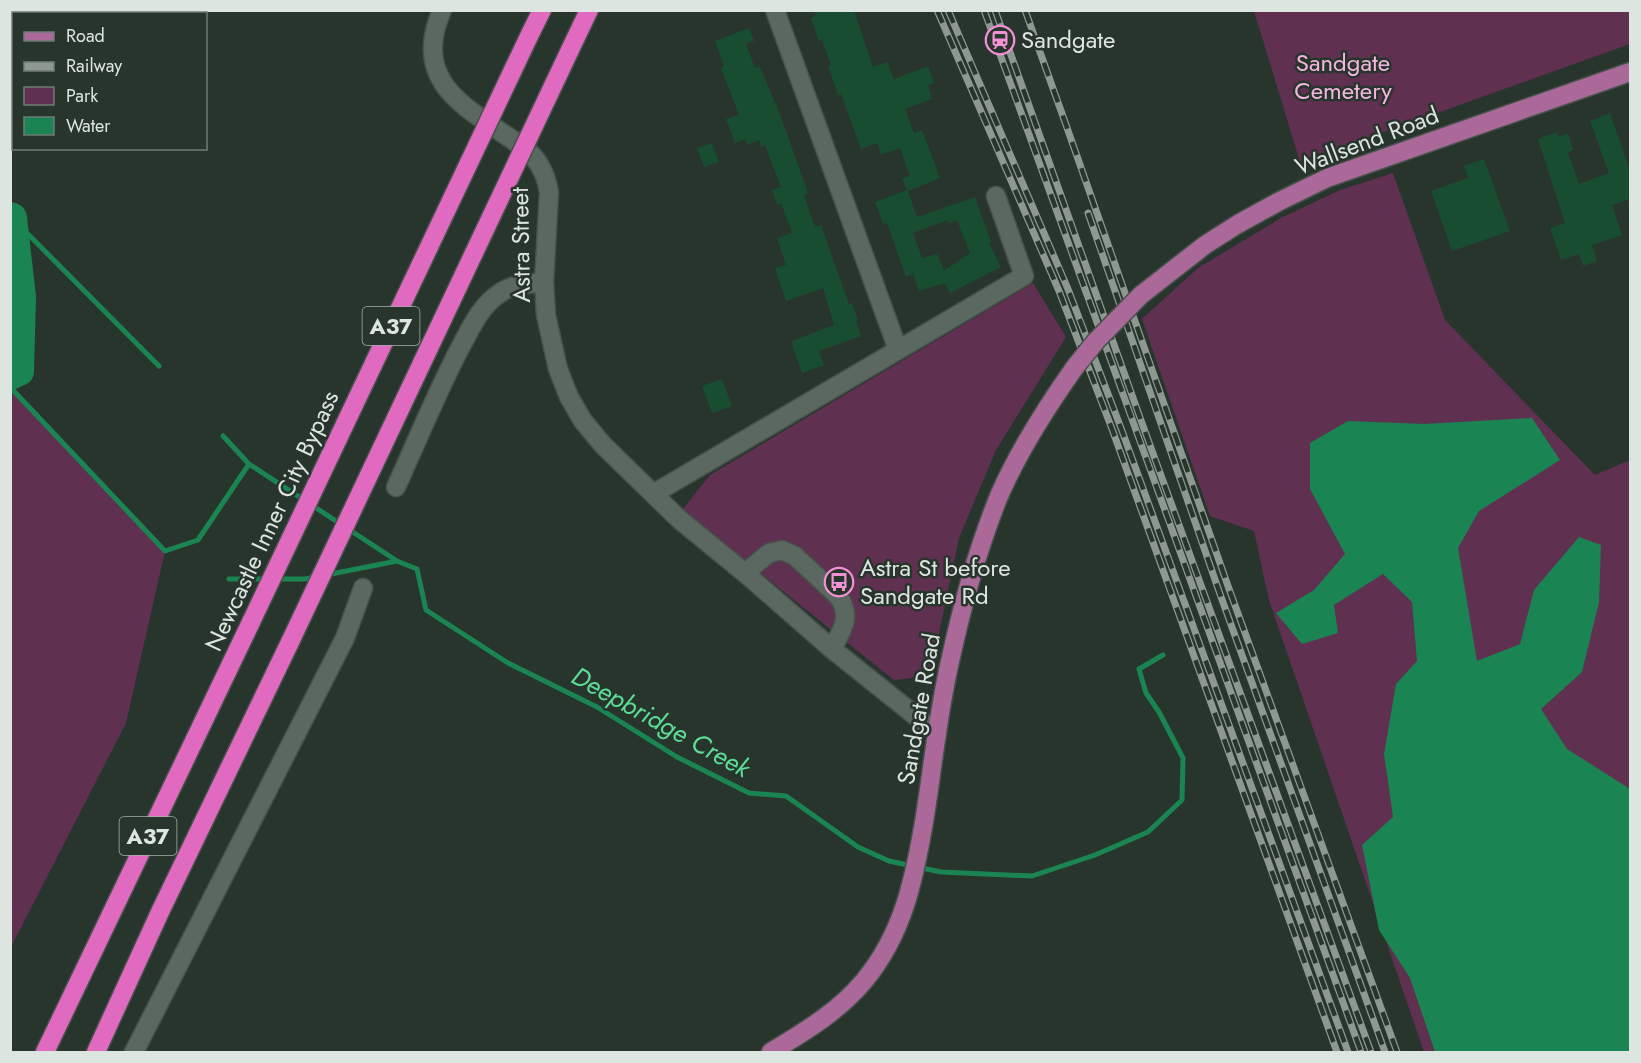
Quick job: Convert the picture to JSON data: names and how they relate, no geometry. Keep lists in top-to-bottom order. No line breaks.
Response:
{"streets":{"highway":["A37","Newcastle Inner City Bypass"],"main road":["Wallsend Road","Sandgate Road"],"street":["Astra Street"]},"crossings":[["Wallsend Road","Sandgate Road"],["Astra Street","Sandgate Road"]],"water":["Deepbridge Creek"],"parks":["Sandgate Cemetery"],"places":{"station":["Sandgate"],"bus stop":["Astra St before Sandgate Rd"]},"legend":["Road","Railway","Park","Water"]}
